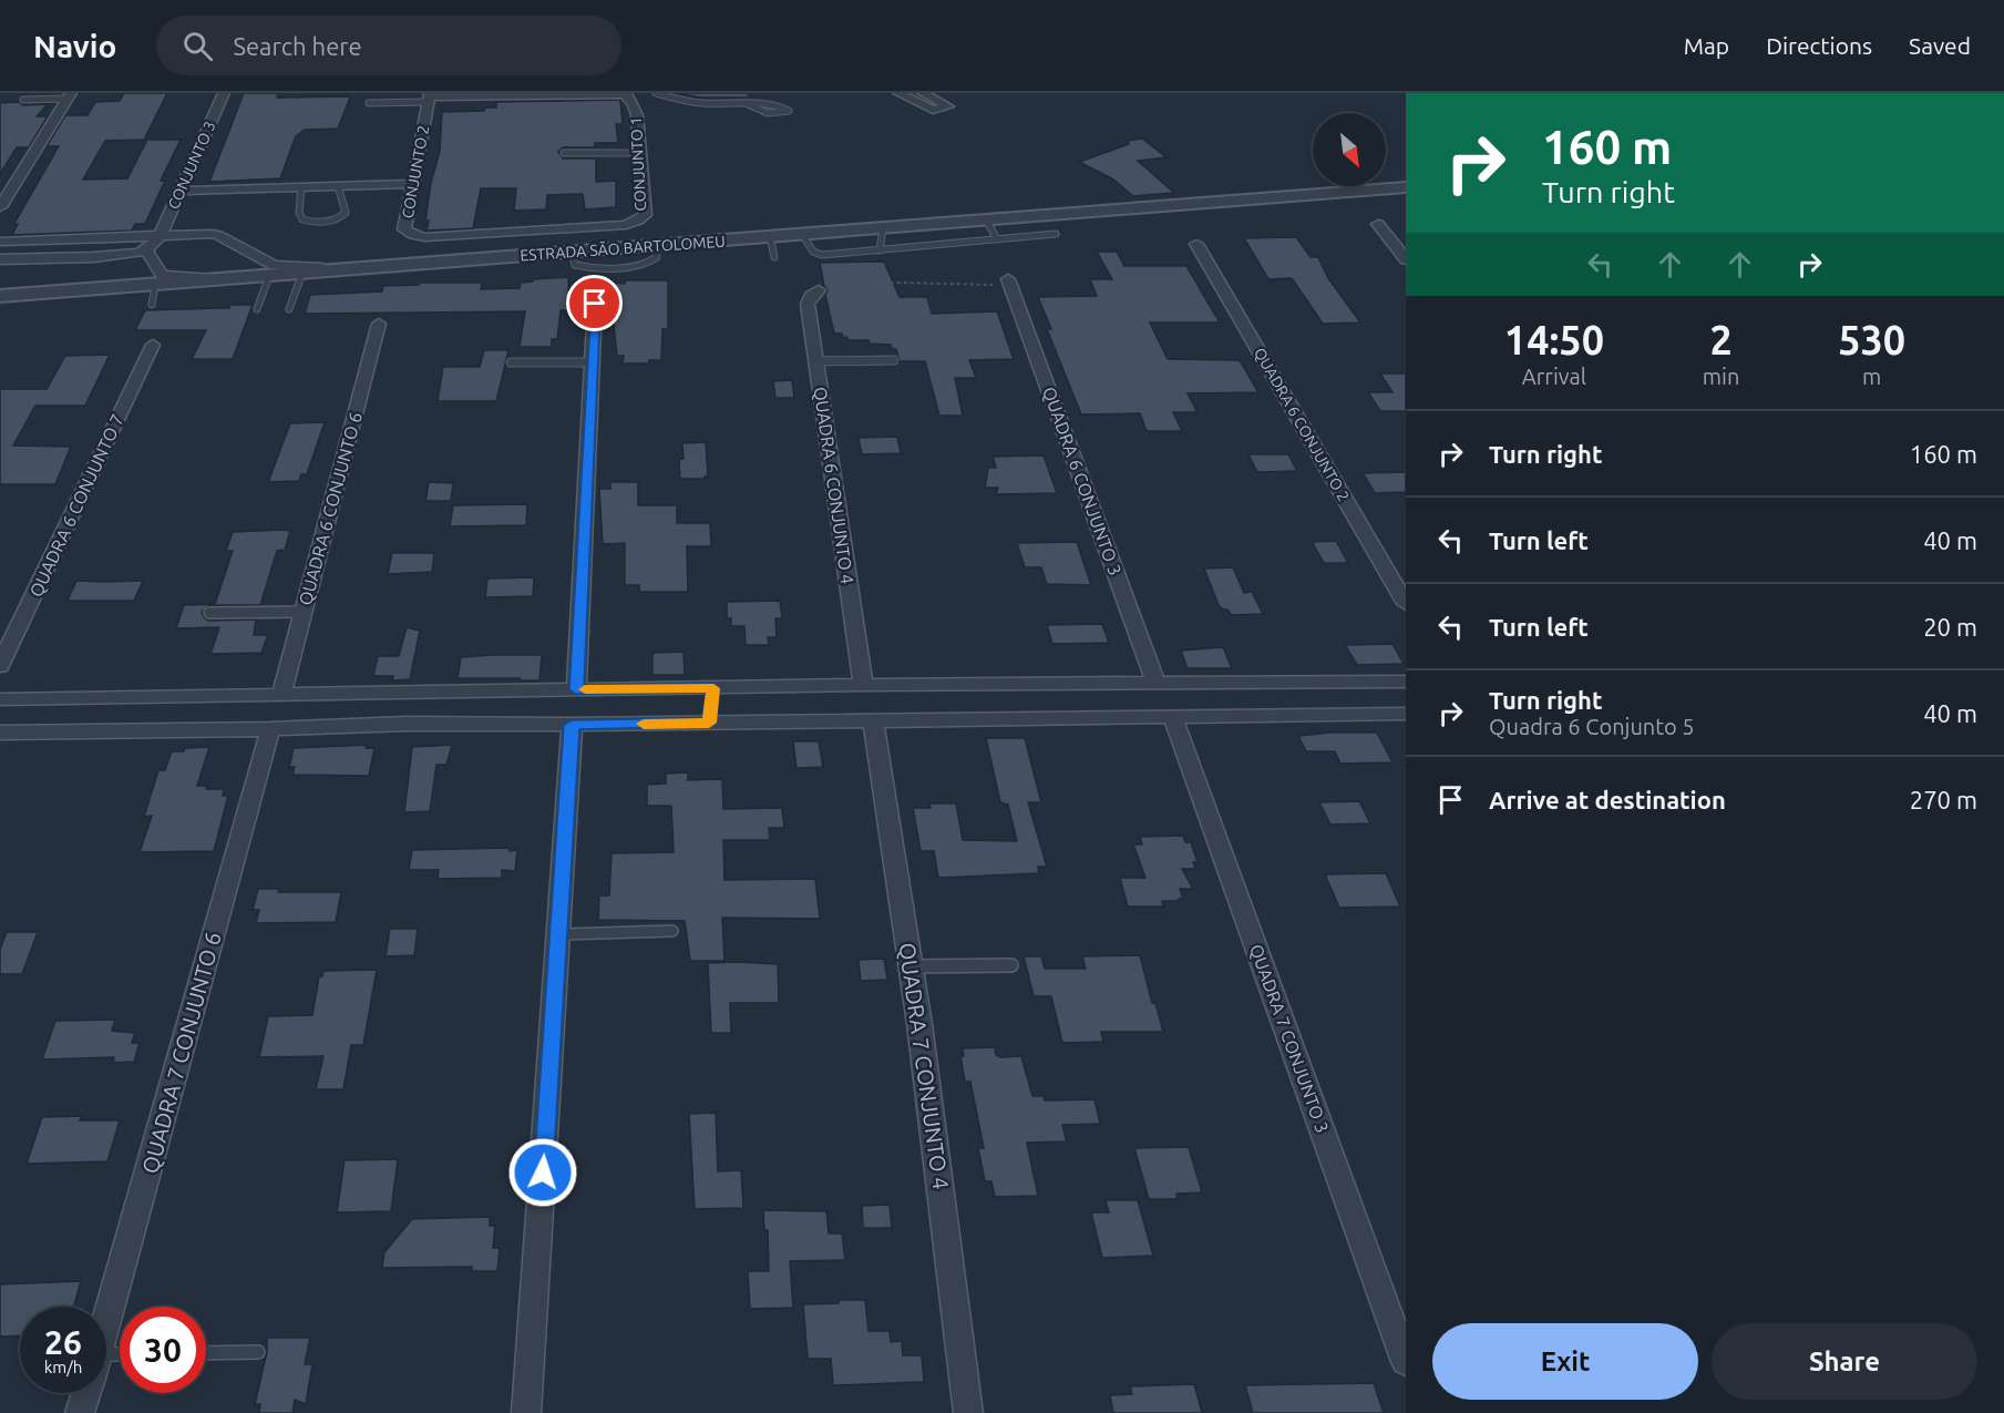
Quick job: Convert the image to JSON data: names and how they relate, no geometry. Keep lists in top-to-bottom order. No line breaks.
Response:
{"streets":{"street":["CONJUNTO 1","CONJUNTO 3","CONJUNTO 2","ESTRADA SÃO BARTOLOMEU","QUADRA 6 CONJUNTO 2","QUADRA 6 CONJUNTO 3","QUADRA 6 CONJUNTO 4","QUADRA 6 CONJUNTO 7","QUADRA 6 CONJUNTO 6","QUADRA 7 CONJUNTO 3","QUADRA 7 CONJUNTO 6","QUADRA 7 CONJUNTO 4"]},"crossings":[["CONJUNTO 1","CONJUNTO 2"]],"north":"bottom right","page":{"header":"Navio","search":"Search here","nav":["Map","Directions","Saved"],"turn":["160 m","Turn right"],"eta":["14:50","Arrival","2","min","530","m"],"list":[{"name":"Turn right","value":"160 m"},{"name":"Turn left","value":"40 m"},{"name":"Turn left","value":"20 m"},{"name":"Turn right","note":"Quadra 6 Conjunto 5","value":"40 m"},{"name":"Arrive at destination","value":"270 m"}],"speed":"26 km/h","limit":"30","buttons":["Exit","Share"]}}
